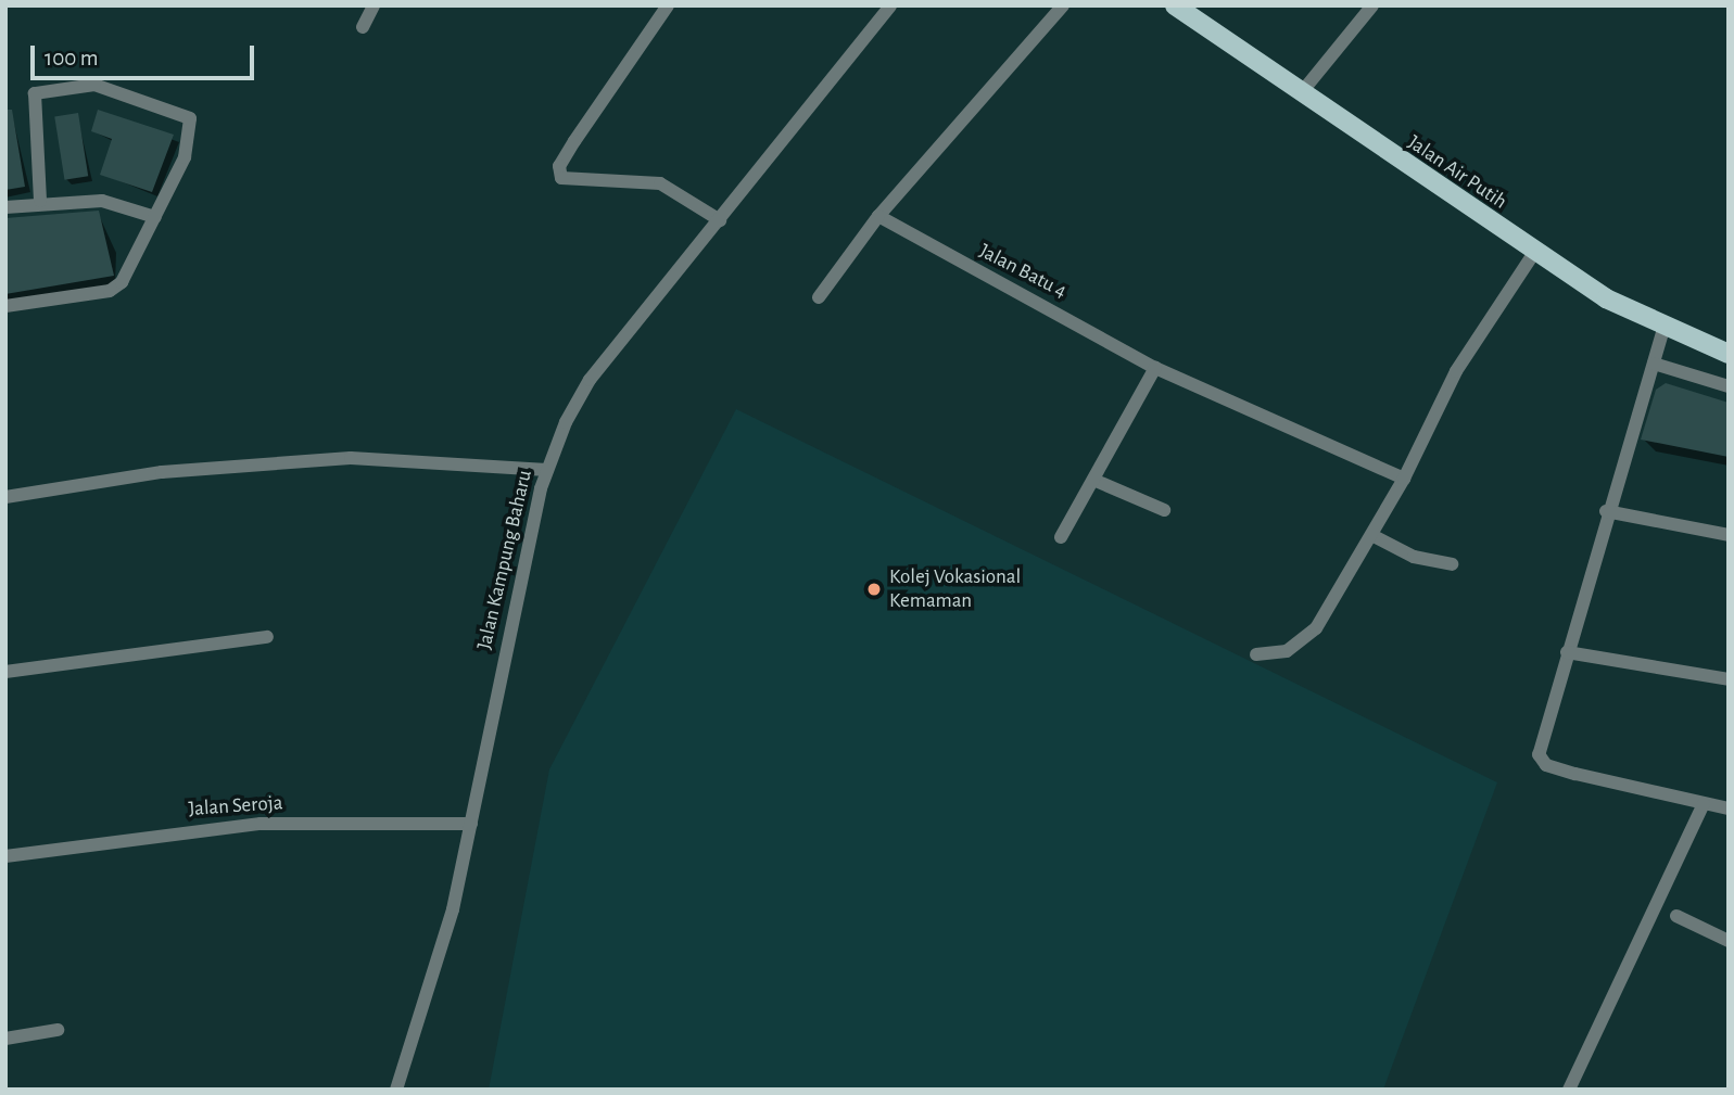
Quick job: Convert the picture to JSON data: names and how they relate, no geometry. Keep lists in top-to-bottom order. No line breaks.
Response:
{"streets":{"main road":["Jalan Air Putih"],"street":["Jalan Batu 4","Jalan Kampung Baharu","Jalan Seroja"]},"crossings":[["Jalan Kampung Baharu","Jalan Seroja"]],"places":["Kolej Vokasional Kemaman"],"scale_bar":"100 m"}
